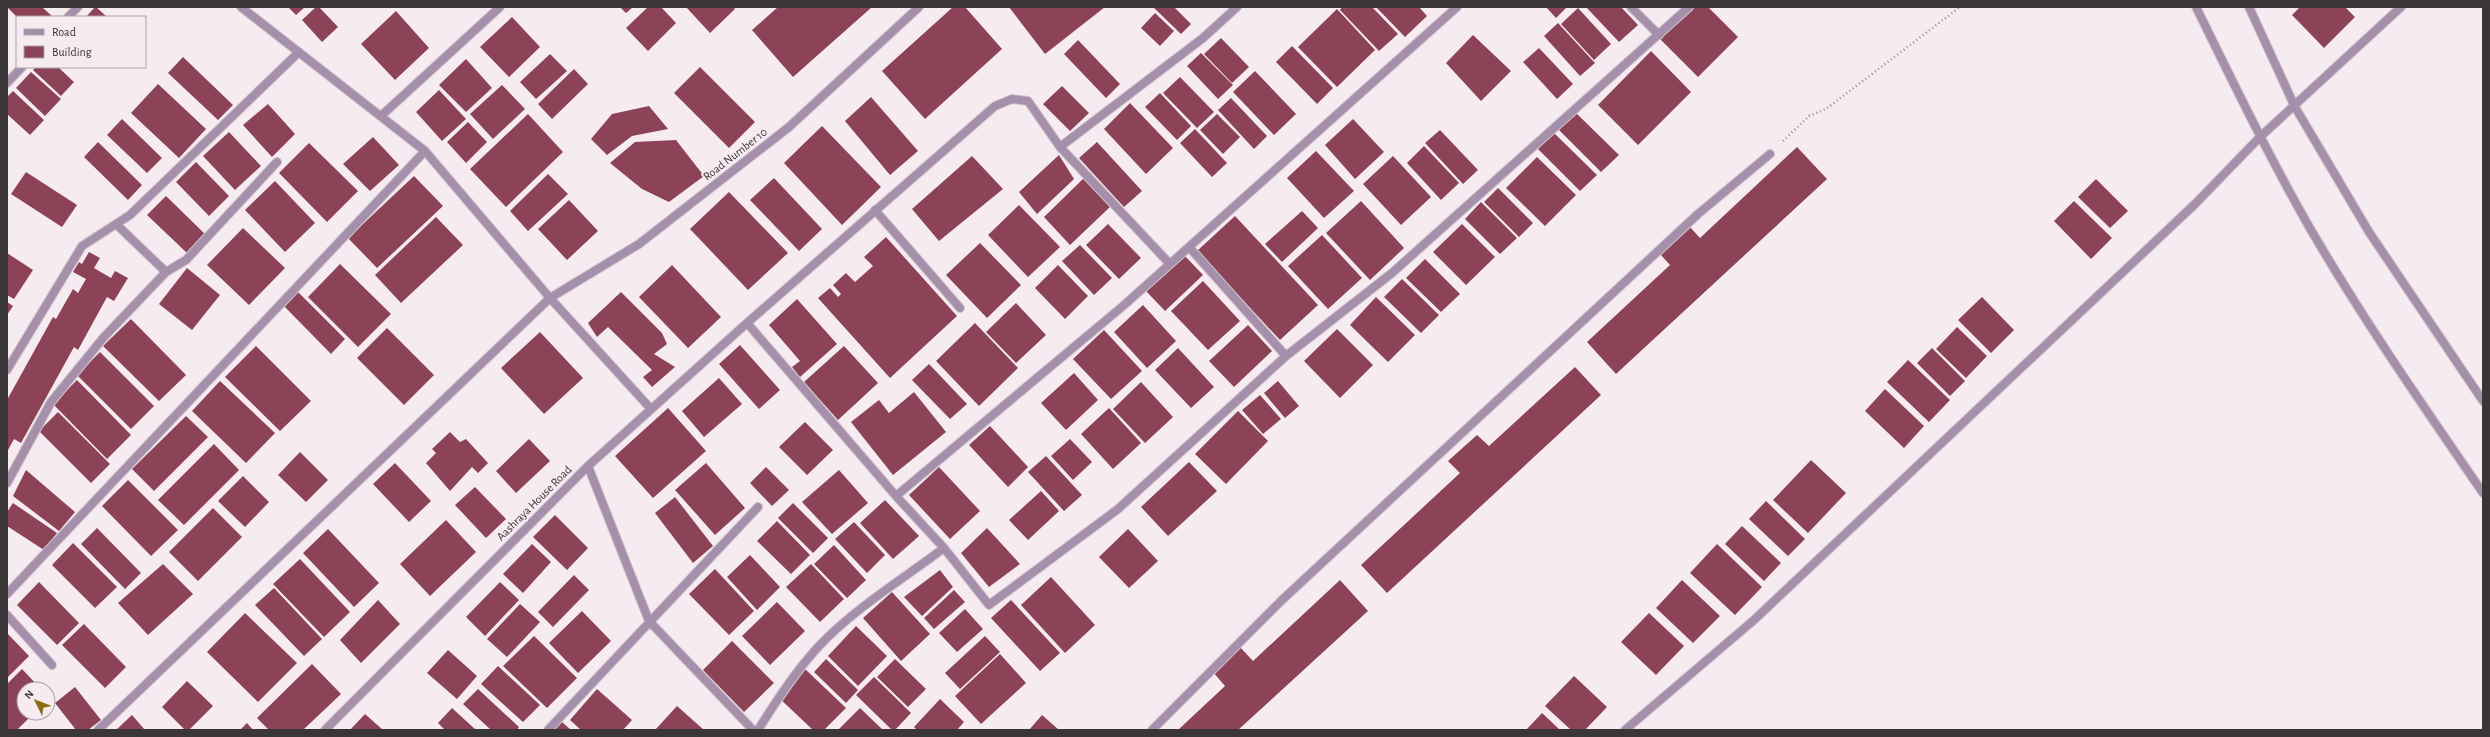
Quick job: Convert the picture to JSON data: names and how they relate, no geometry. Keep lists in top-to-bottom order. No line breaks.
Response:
{"streets":{"street":["Road Number 10","Aashraya House Road"]},"legend":["Road","Building"],"north":"top left"}
